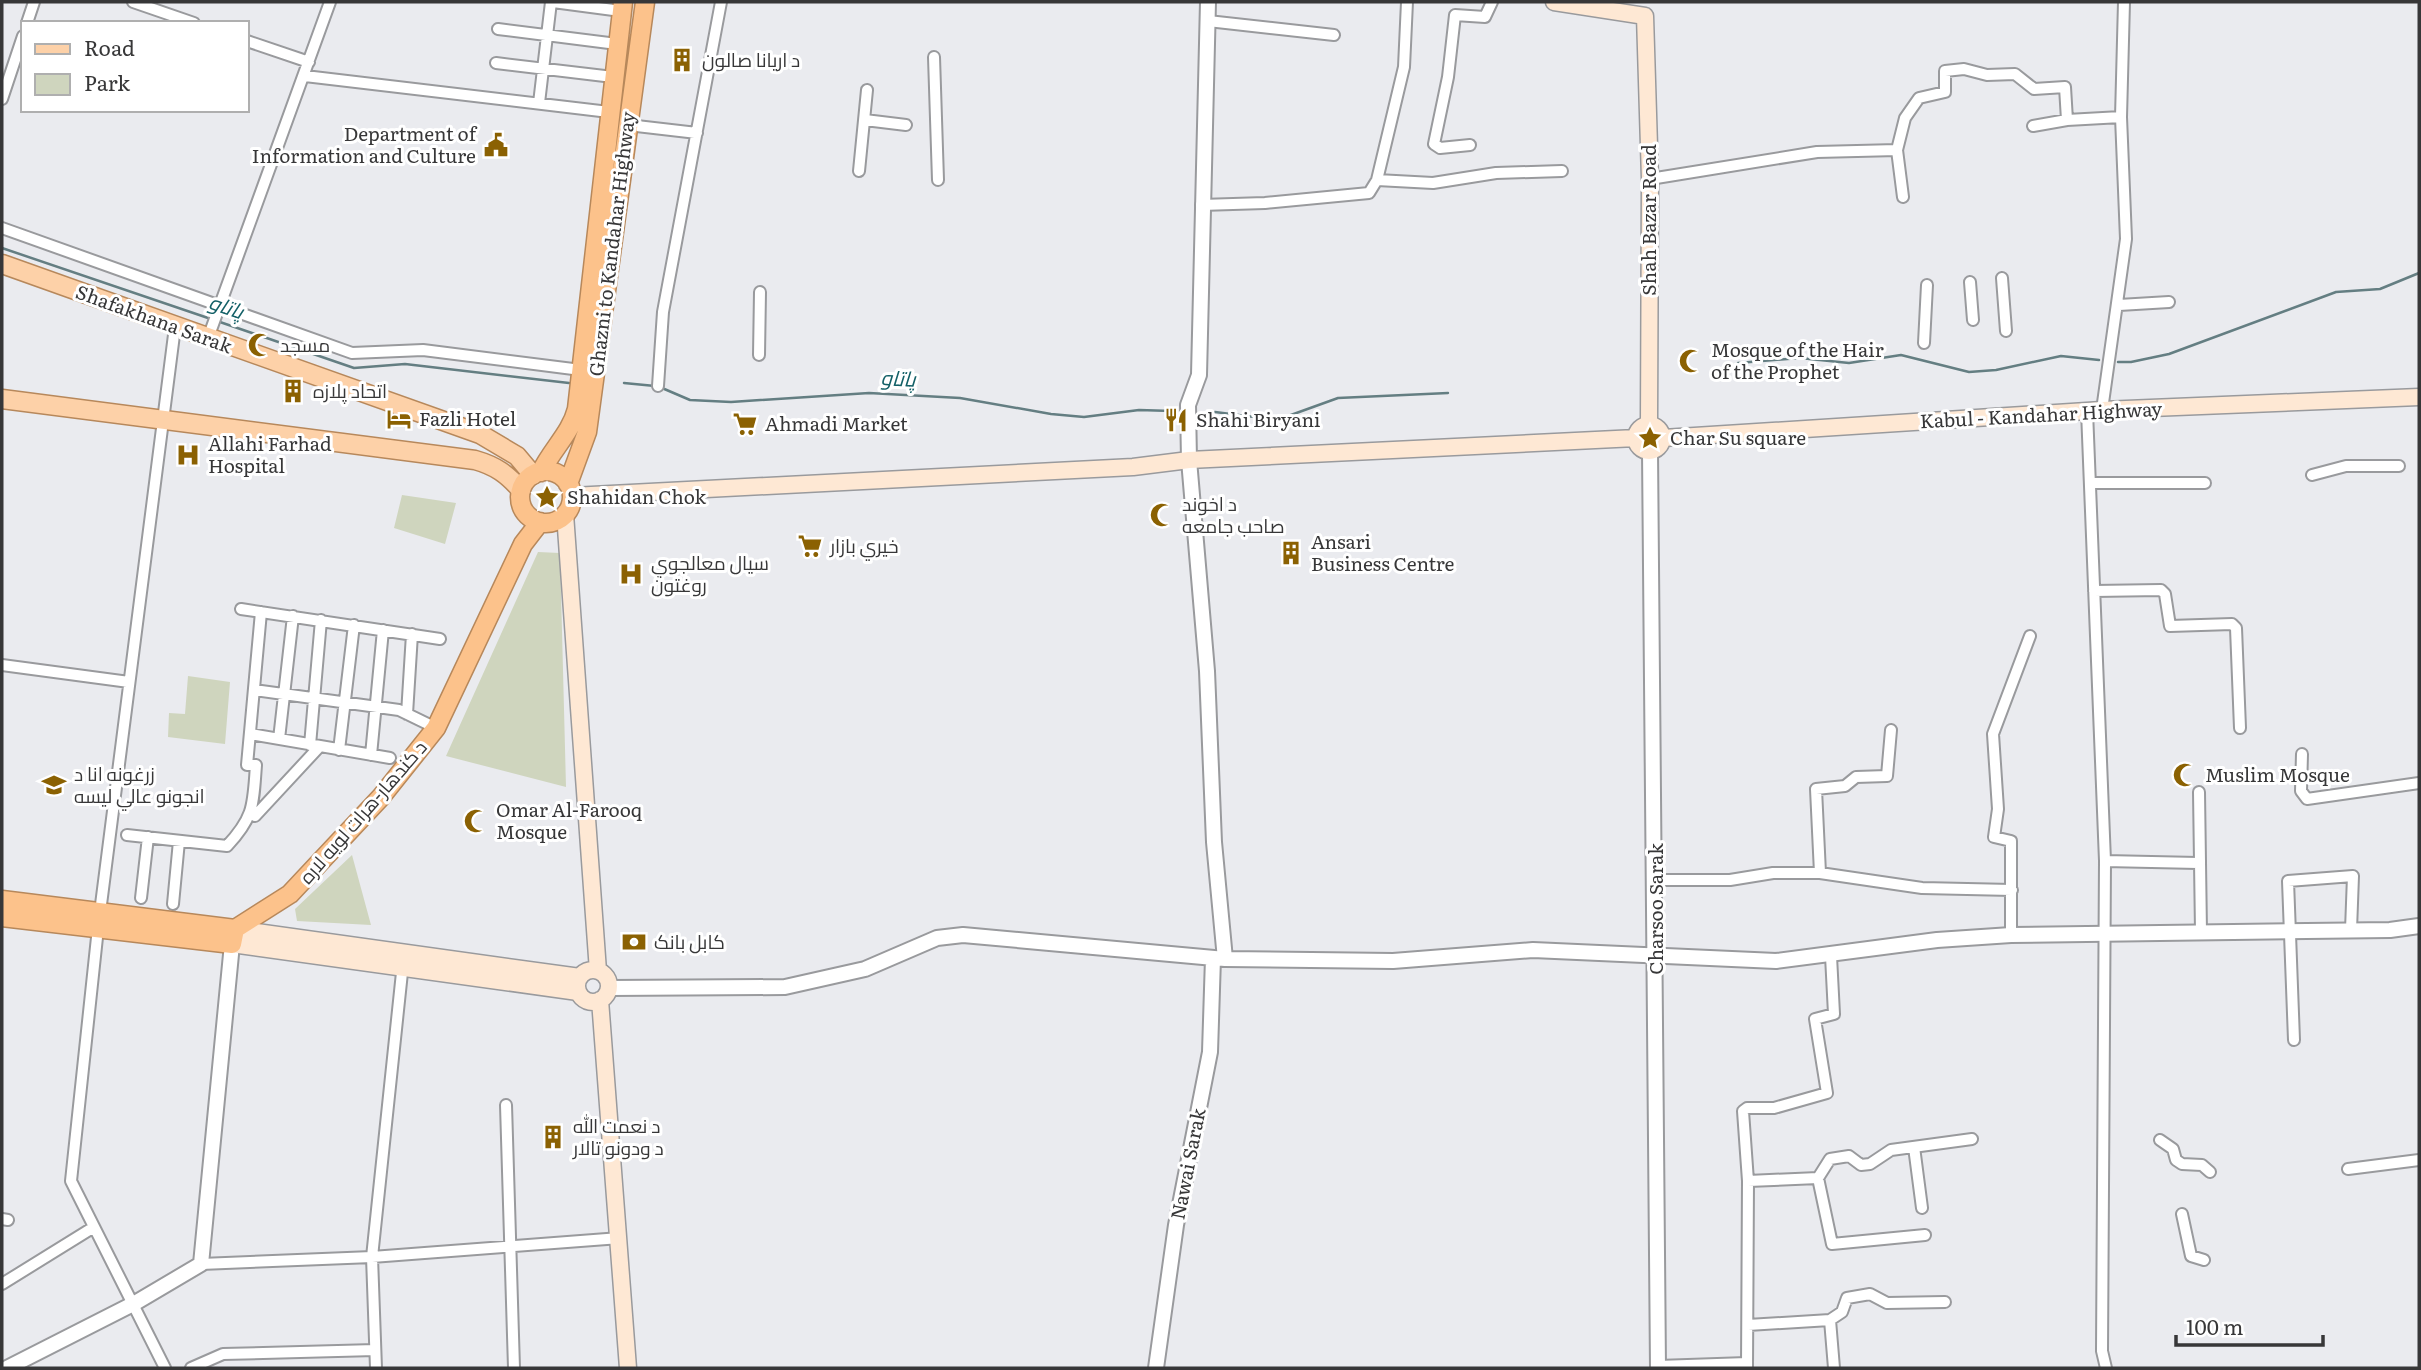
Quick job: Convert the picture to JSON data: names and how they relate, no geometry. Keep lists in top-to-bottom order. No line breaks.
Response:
{"streets":{"highway":["Ghazni to Kandahar Highway","د کندهار-هرات لويه لاره"],"main road":["Shah Bazar Road","Shafakhana Sarak","Kabul - Kandahar Highway"],"street":["Charsoo Sarak","Nawai Sarak"]},"crossings":[["Shah Bazar Road","Kabul - Kandahar Highway"],["Shah Bazar Road","Charsoo Sarak"],["Ghazni to Kandahar Highway","Shafakhana Sarak"],["Ghazni to Kandahar Highway","د کندهار-هرات لويه لاره"],["Shafakhana Sarak","د کندهار-هرات لويه لاره"],["Kabul - Kandahar Highway","Charsoo Sarak"]],"water":["پاتاو"],"places":{"building":["د اریانا صالون","اتحاد پلازه","Ansari Business Centre","د نعمت الله د ودونو تالار"],"public building":["Department of Information and Culture"],"mosque":["مسجد","Mosque of the Hair of the Prophet","د اخوند صاحب جامعه","Muslim Mosque","Omar Al-Farooq Mosque"],"hotel":["Fazli Hotel"],"restaurant":["Shahi Biryani"],"supermarket":["Ahmadi Market","خیري بازار"],"place":["Char Su square","Shahidan Chok"],"hospital":["Allahi Farhad Hospital","سيال معالجوي روغتون"],"school or university":["زرغونه انا د انجونو عالي لیسه"],"bank":["کابل بانک"]},"legend":["Road","Park"],"scale_bar":"100 m"}
